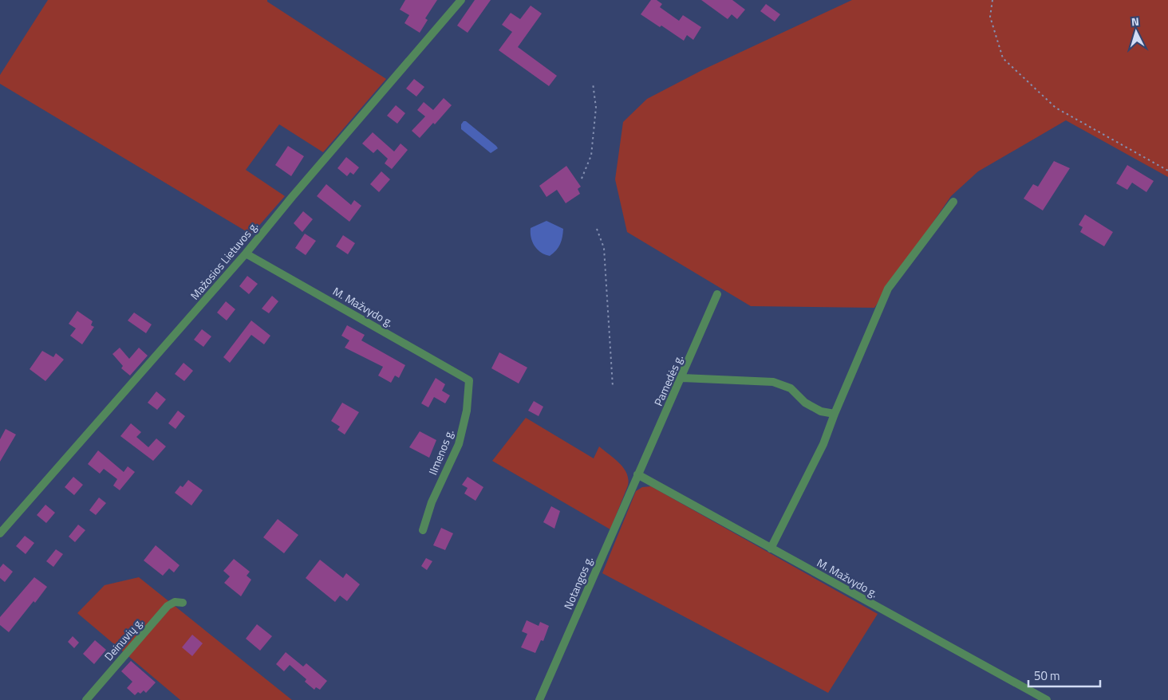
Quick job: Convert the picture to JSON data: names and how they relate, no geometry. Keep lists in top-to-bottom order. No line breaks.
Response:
{"streets":{"street":["Mažosios Lietuvos g.","M. Mažvydo g.","Pamedės g.","Ilmenos g.","Notangos g.","Deinuvių g."]},"crossings":[["Mažosios Lietuvos g.","M. Mažvydo g."],["M. Mažvydo g.","Pamedės g."],["M. Mažvydo g.","Ilmenos g."],["M. Mažvydo g.","Notangos g."],["Pamedės g.","Notangos g."]],"scale_bar":"50 m","north":"top"}
